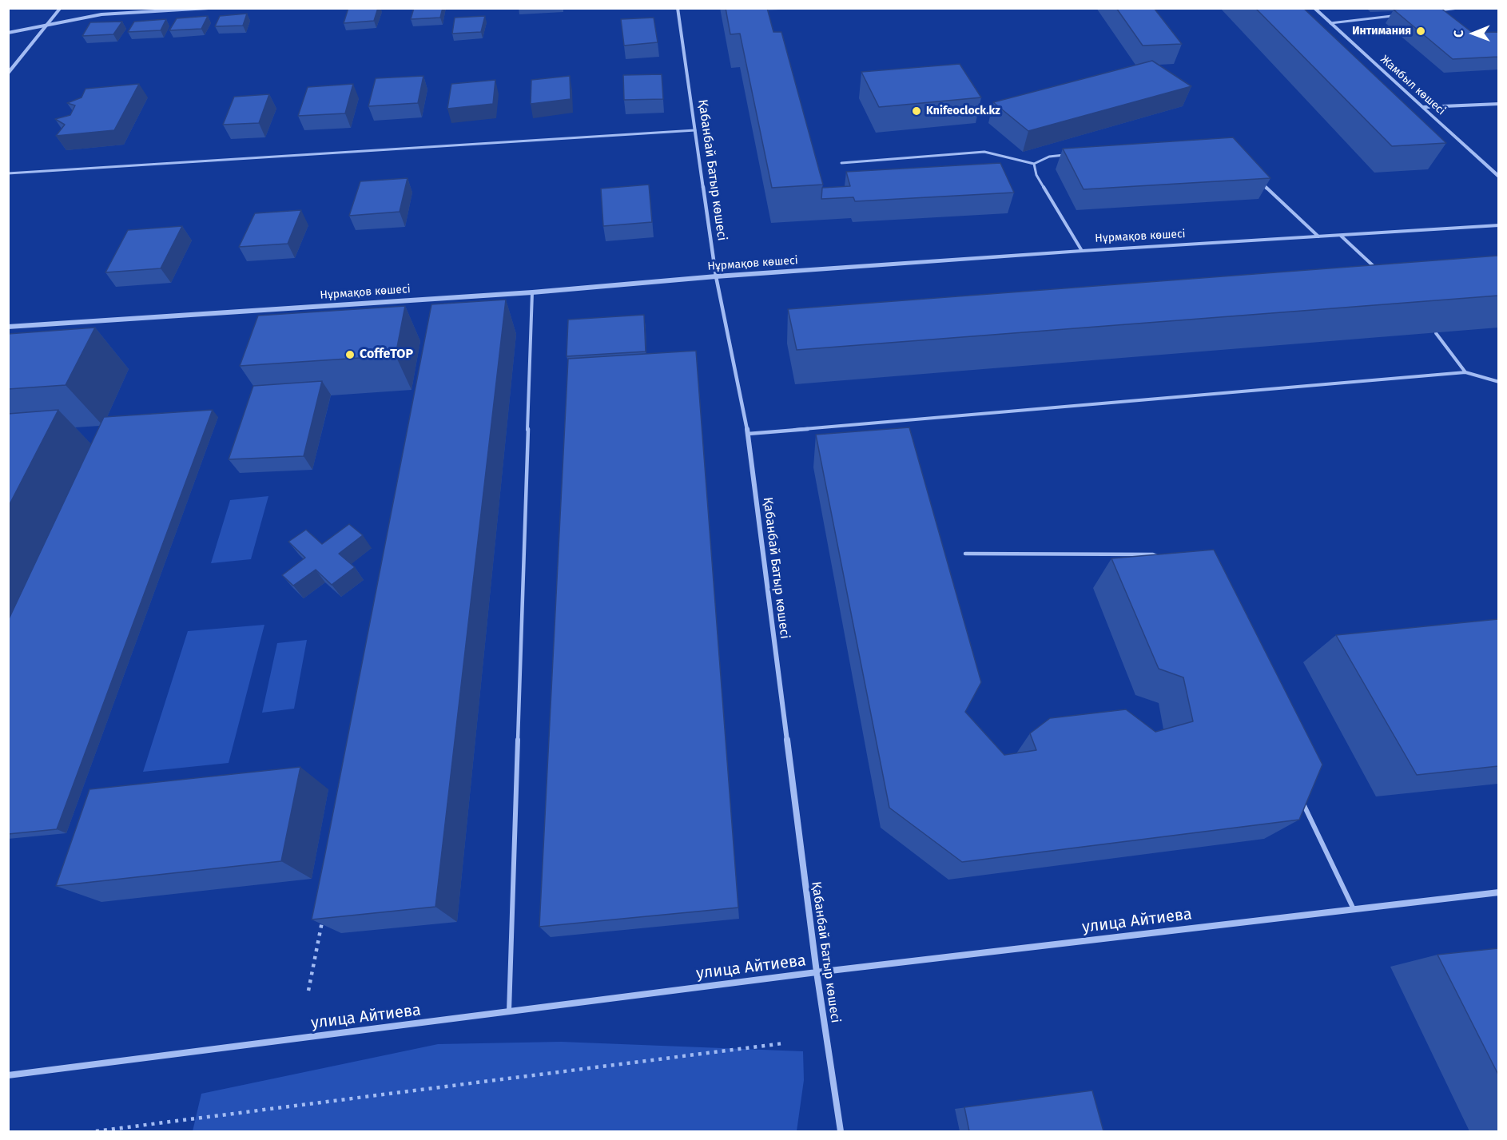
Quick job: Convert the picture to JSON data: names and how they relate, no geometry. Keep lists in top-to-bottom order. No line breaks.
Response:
{"streets":{"street":["Жамбыл көшесі","Қабанбай Батыр көшесі","Нұрмақов көшесі","улица Айтиева"]},"crossings":[["Қабанбай Батыр көшесі","Нұрмақов көшесі"],["Қабанбай Батыр көшесі","улица Айтиева"]],"places":["Интимания","Knifeoclock.kz","CoffeTOP"],"north":"left"}
